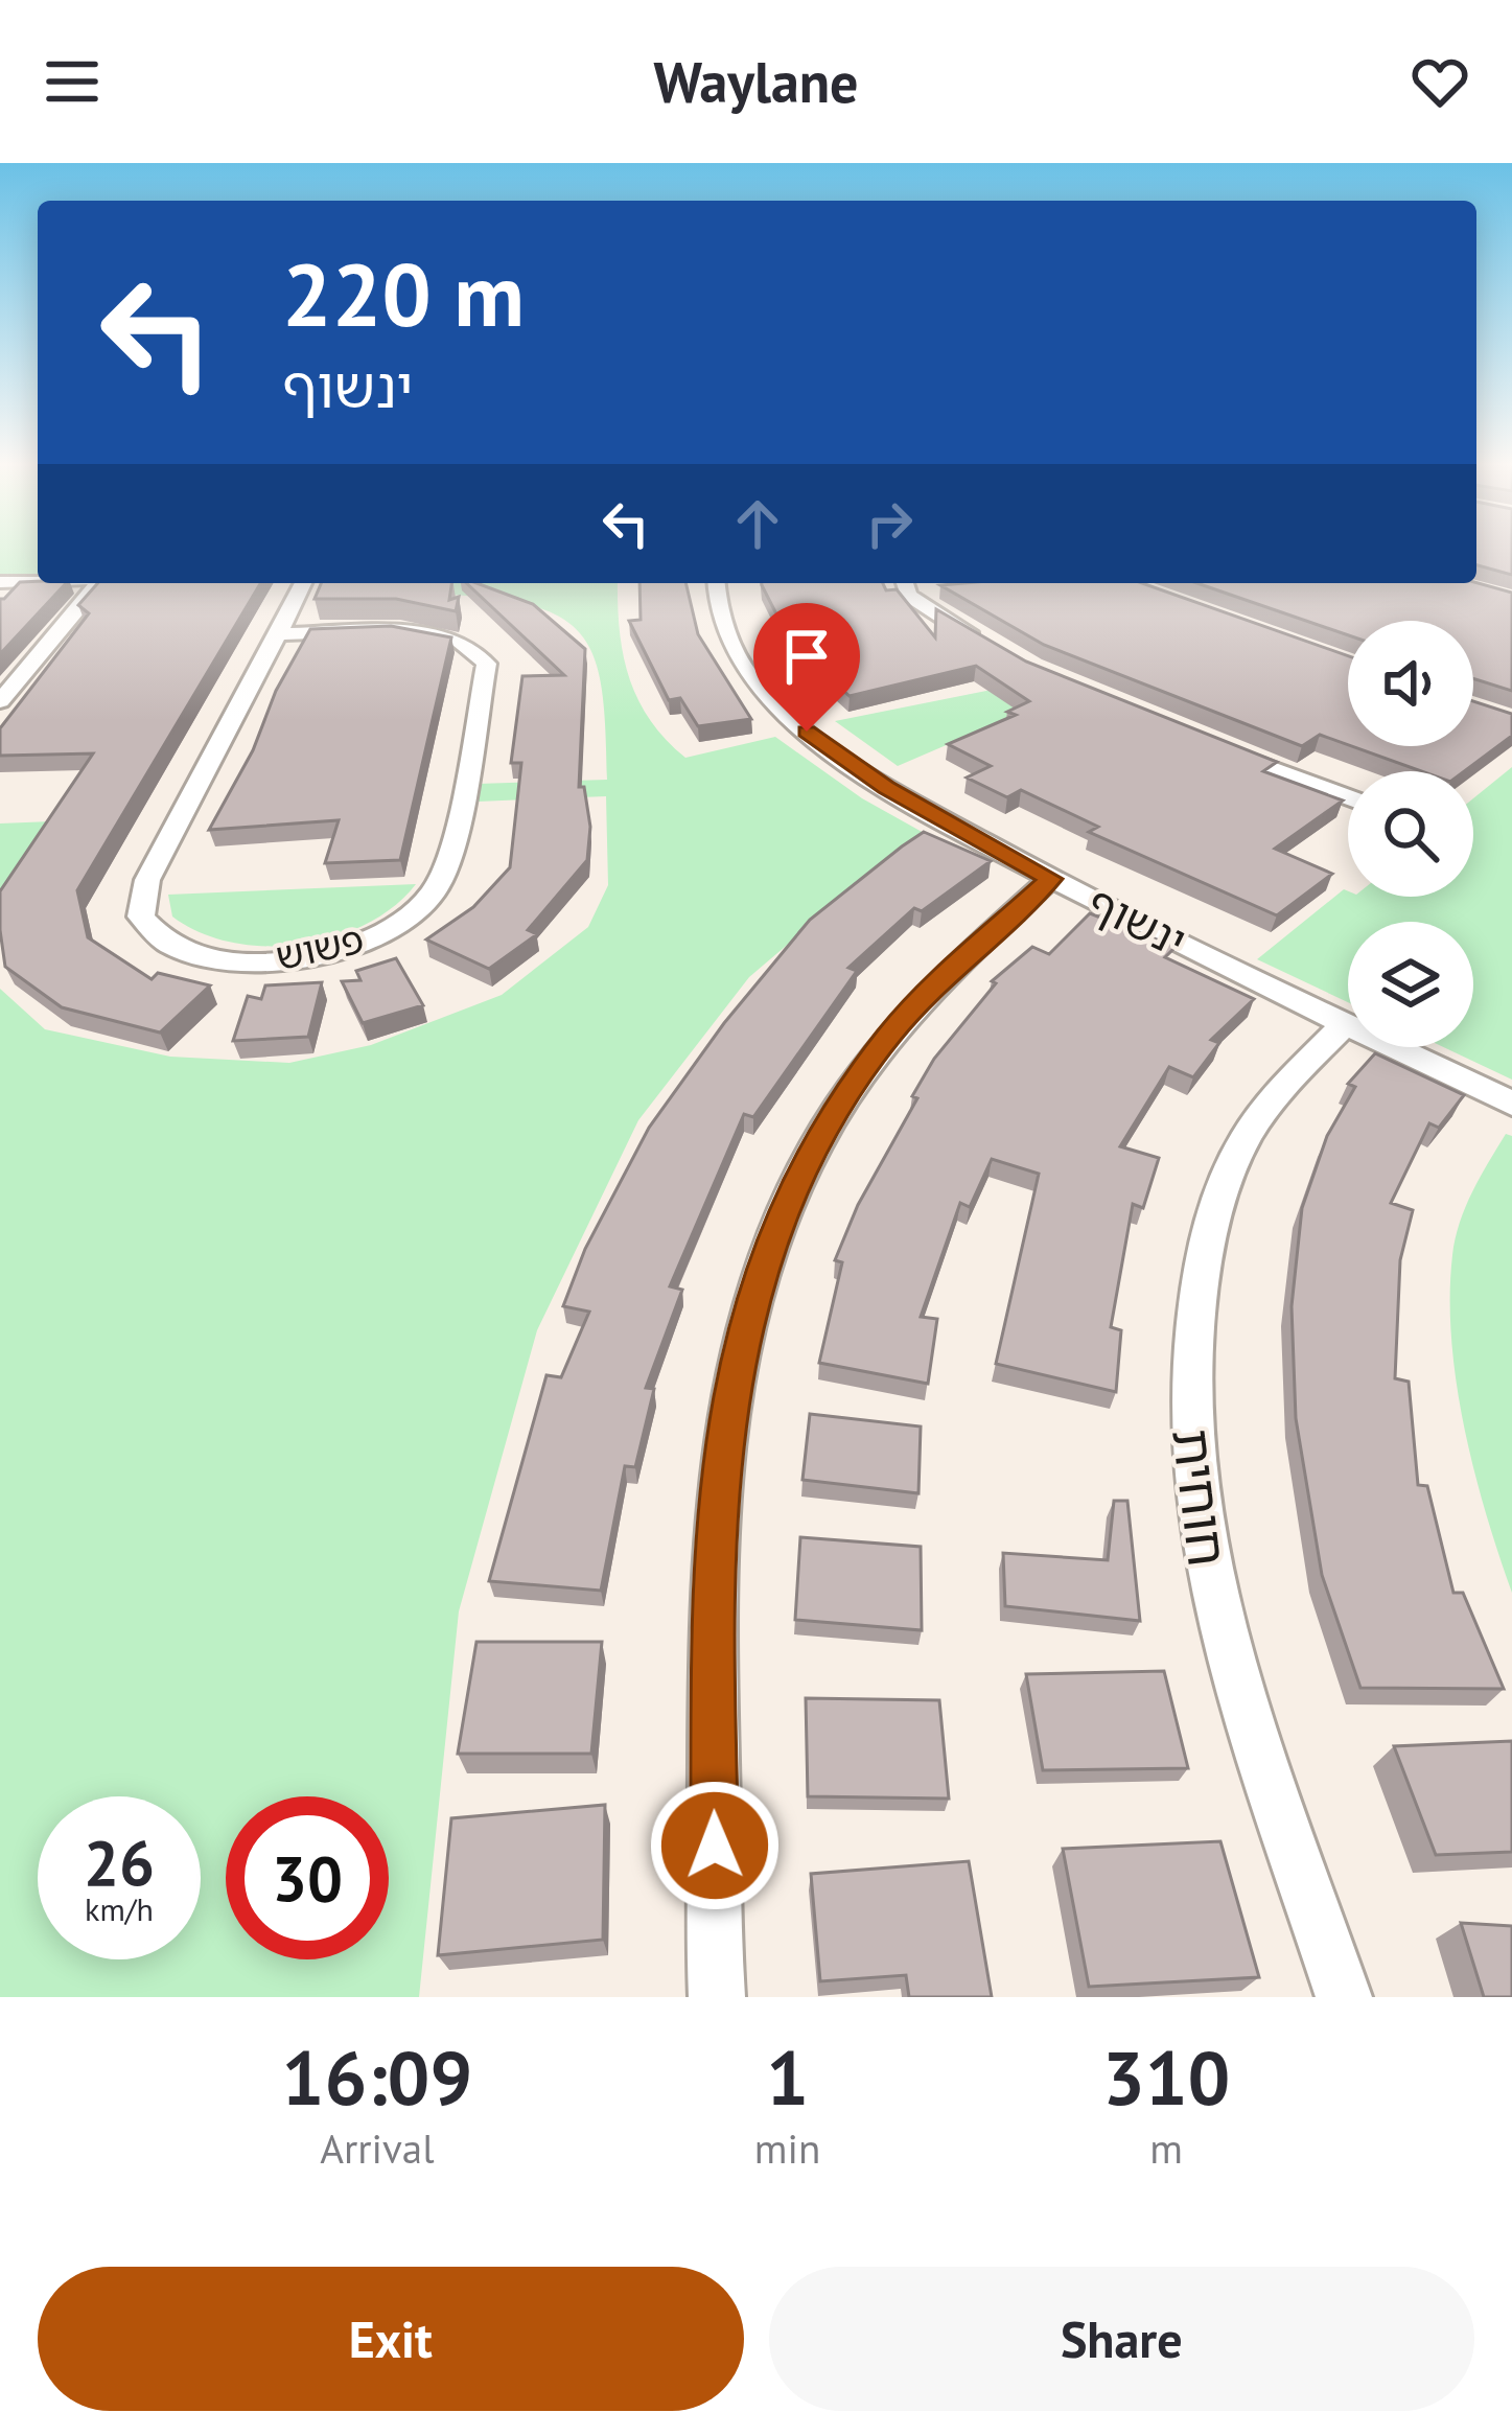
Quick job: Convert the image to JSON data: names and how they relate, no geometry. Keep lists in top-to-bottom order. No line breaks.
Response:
{"streets":{"street":["ינשוף","פשוש","חוחית"]},"crossings":[["ינשוף","חוחית"]],"page":{"header":"Waylane","turn":["220 m","ינשוף"],"speed":"26 km/h","limit":"30","eta":["16:09","Arrival","1","min","310","m"],"buttons":["Exit","Share"]}}
